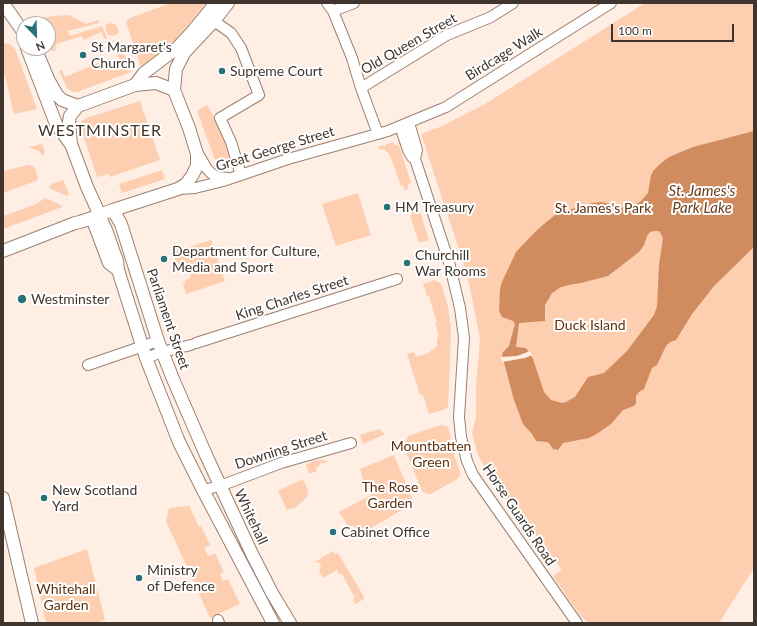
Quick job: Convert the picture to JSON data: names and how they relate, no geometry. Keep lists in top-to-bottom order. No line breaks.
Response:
{"streets":{"main road":["Great George Street","Parliament Street","Whitehall"],"street":["Old Queen Street","Birdcage Walk","King Charles Street","Downing Street","Horse Guards Road"]},"crossings":[["Birdcage Walk","Great George Street"],["Birdcage Walk","Horse Guards Road"],["Great George Street","Parliament Street"],["Great George Street","Horse Guards Road"],["King Charles Street","Parliament Street"],["King Charles Street","Whitehall"],["Parliament Street","Whitehall"],["Downing Street","Whitehall"]],"districts":["WESTMINSTER"],"water":["St. James's Park Lake"],"parks":["St. James's Park","Duck Island","Mountbatten Green","The Rose Garden","Whitehall Garden"],"places":["St Margaret's Church","Supreme Court","HM Treasury","Department for Culture, Media and Sport","Churchill War Rooms","Westminster","New Scotland Yard","Cabinet Office","Ministry of Defence"],"scale_bar":"100 m","north":"bottom right"}
